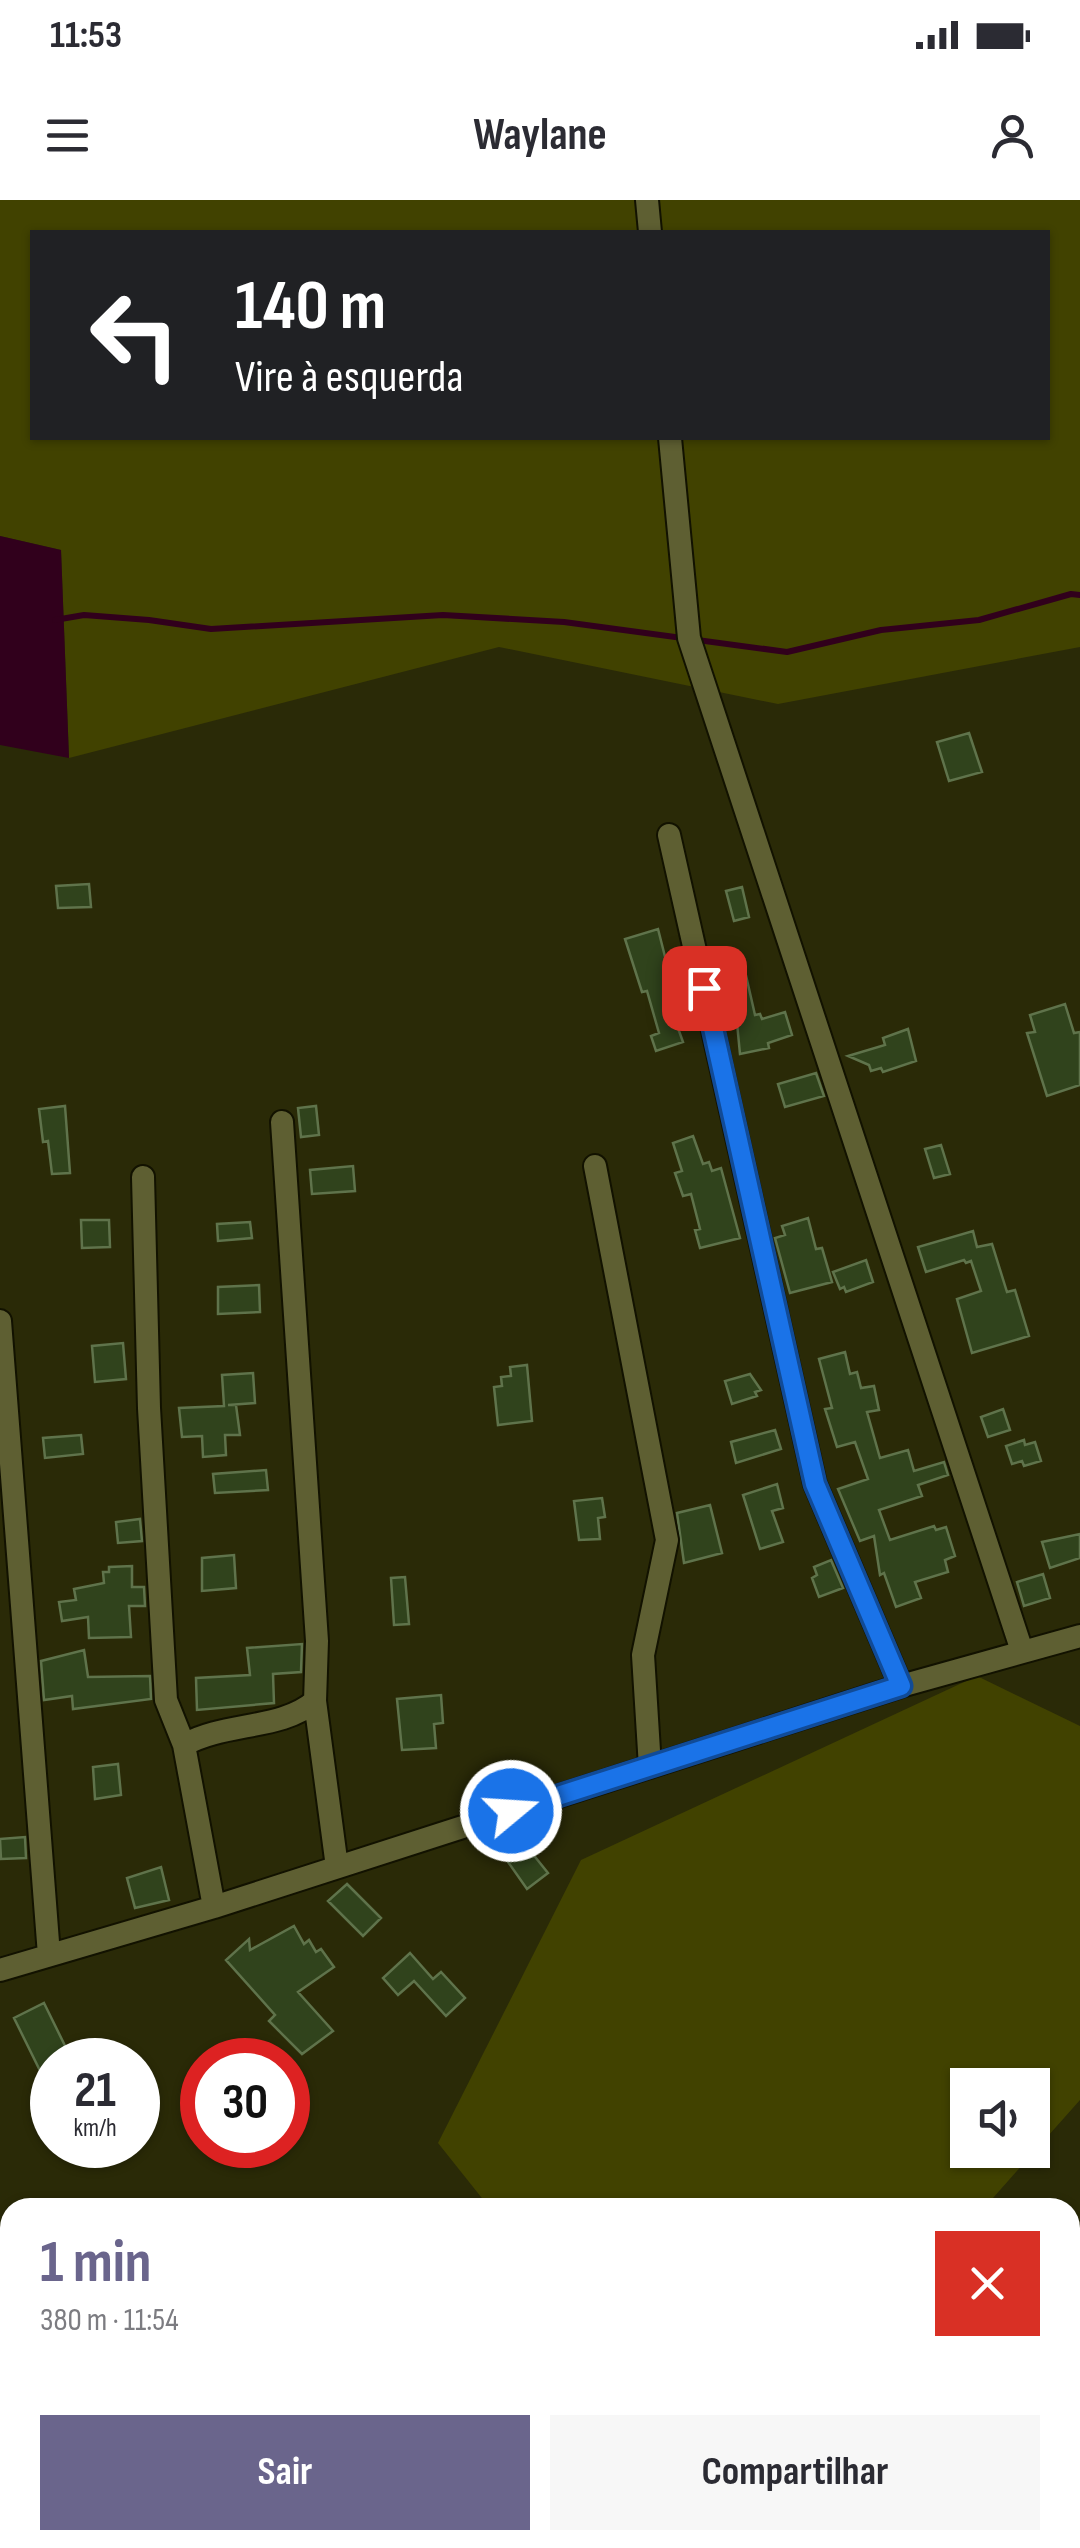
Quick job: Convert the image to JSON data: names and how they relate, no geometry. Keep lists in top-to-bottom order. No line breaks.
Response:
{"page":{"status":"11:53","header":"Waylane","turn":["140 m","Vire à esquerda"],"speed":"21 km/h","limit":"30","heading":["1 min","380 m · 11:54"],"buttons":["Sair","Compartilhar"]}}
